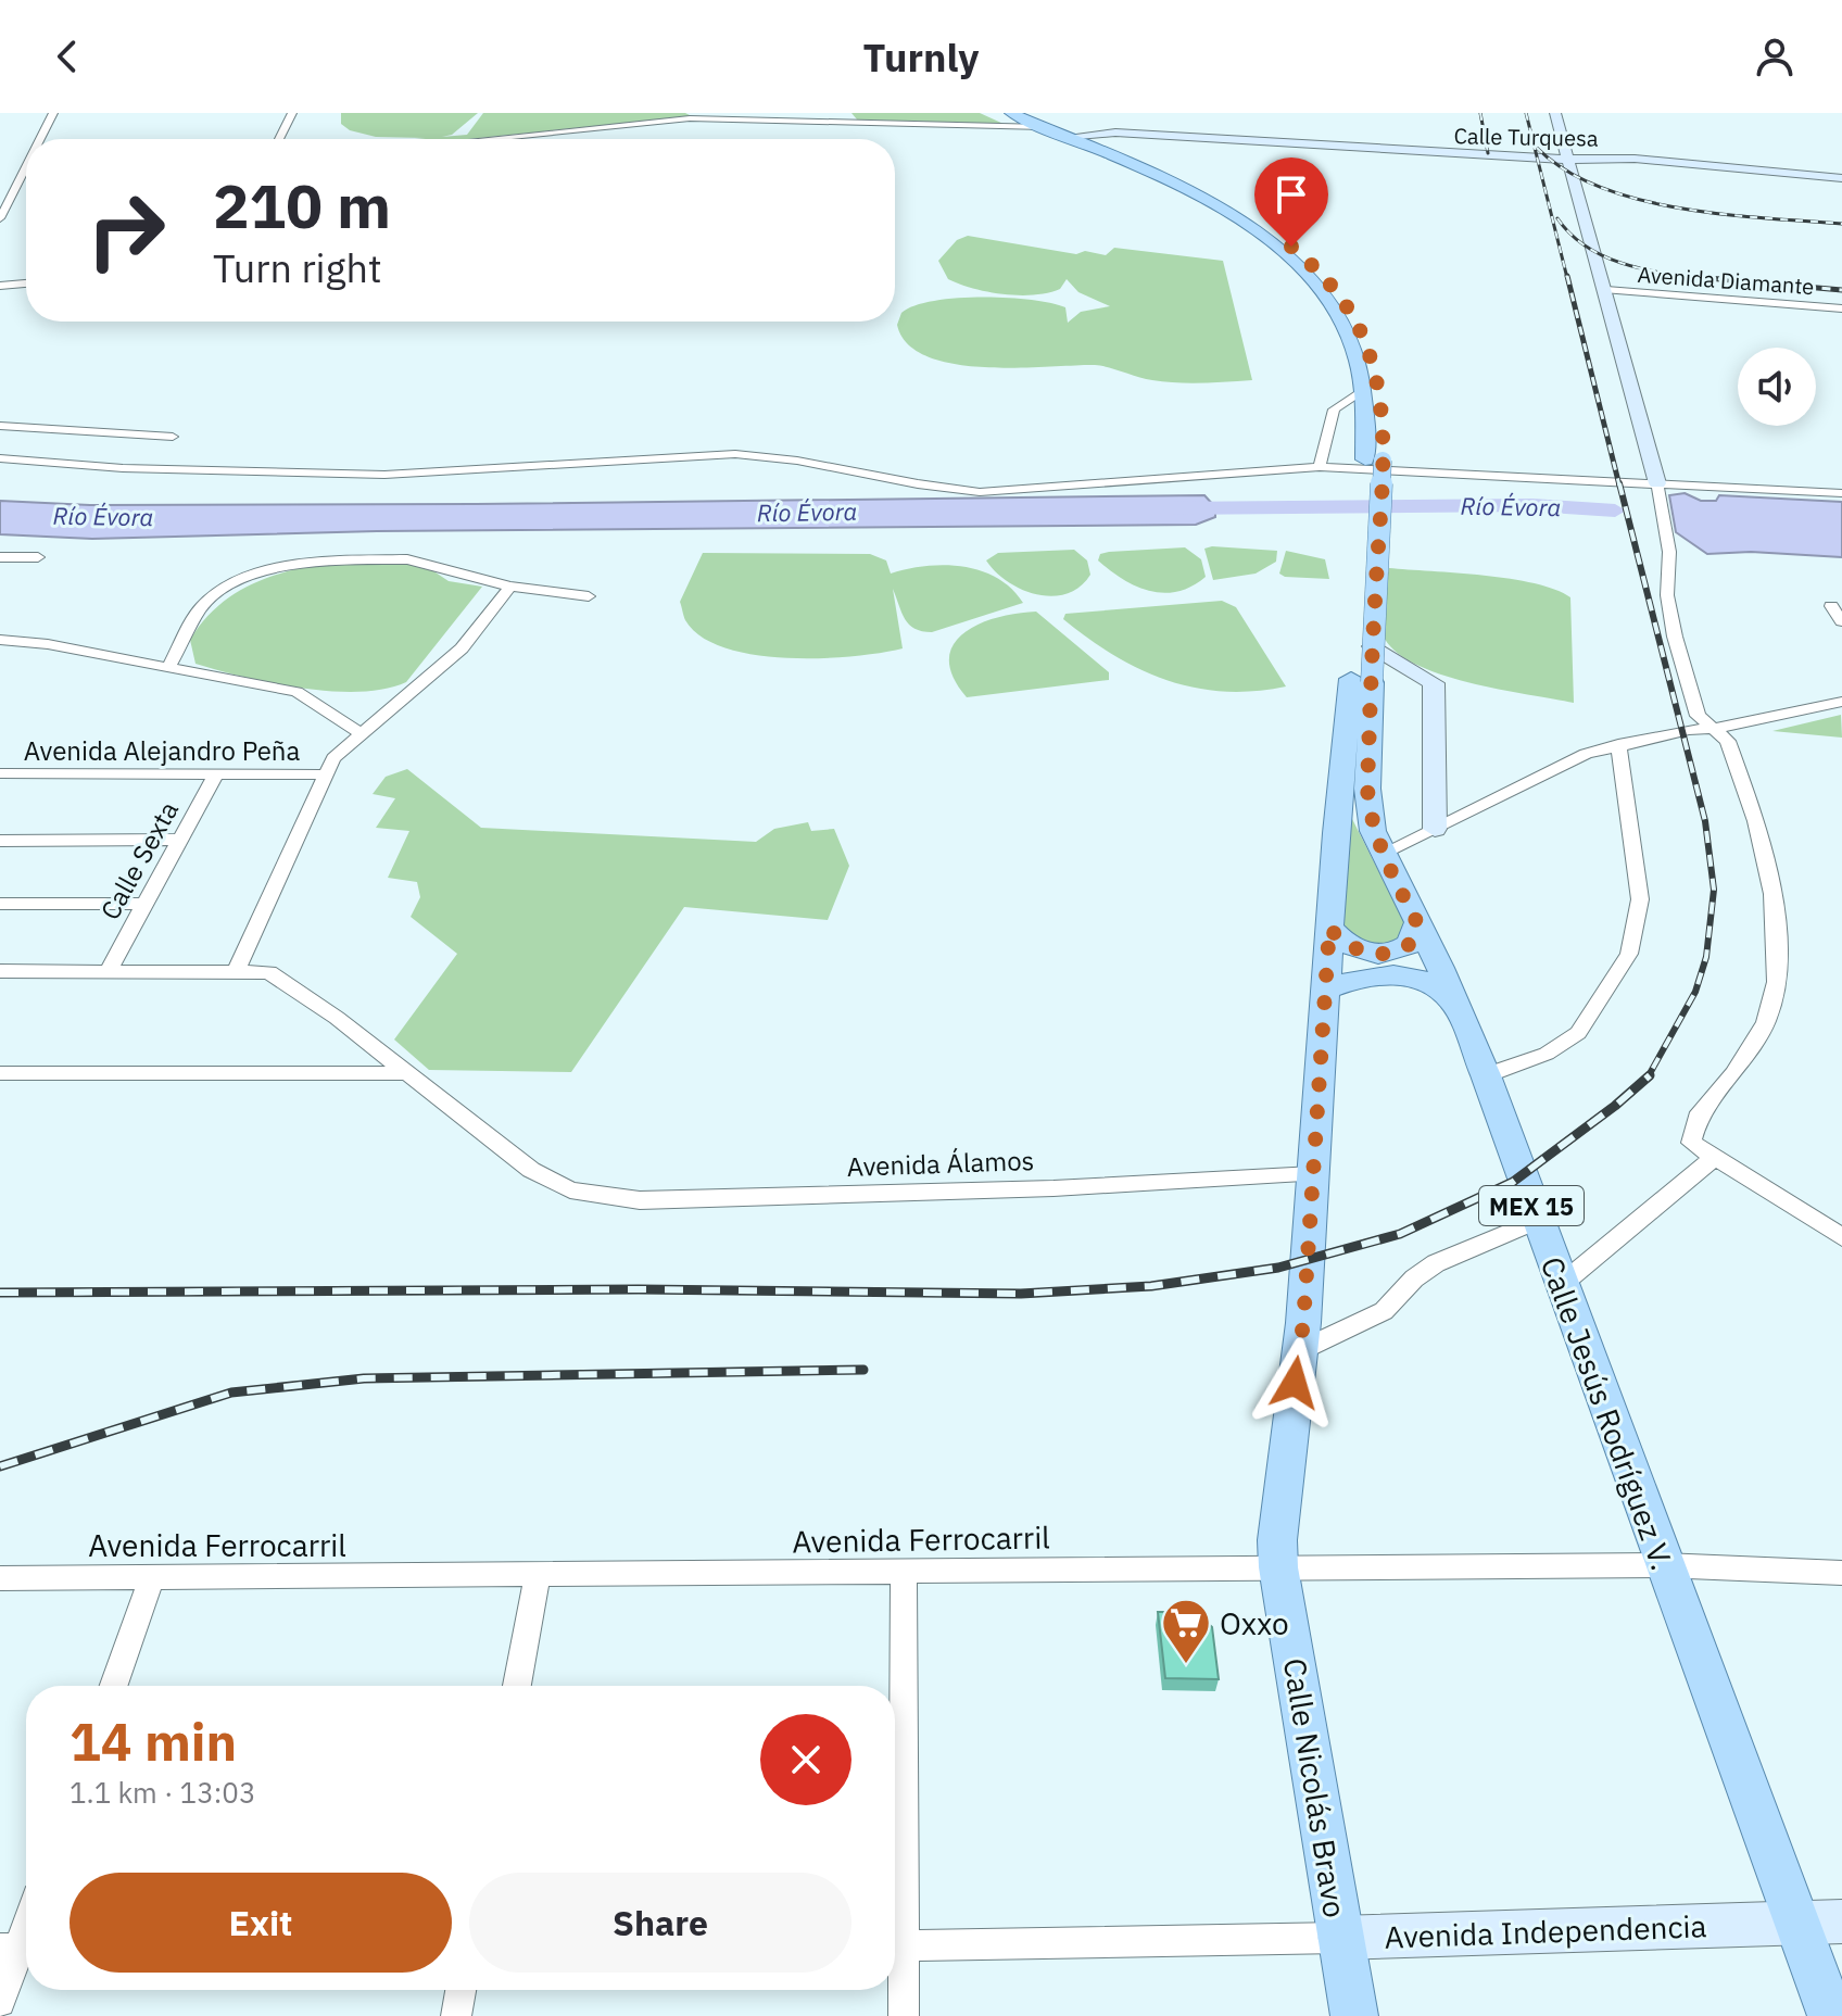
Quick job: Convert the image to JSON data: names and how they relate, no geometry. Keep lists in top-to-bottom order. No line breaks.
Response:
{"streets":{"main road":["MEX 15","Calle Jesús Rodríguez V.","Calle Nicolás Bravo"],"street":["Calle Turquesa","Avenida Diamante","Avenida Alejandro Peña","Calle Sexta","Avenida Álamos","Avenida Ferrocarril","Avenida Independencia"]},"crossings":[["Calle Turquesa","MEX 15"],["Avenida Alejandro Peña","Calle Sexta"],["Calle Sexta","Avenida Álamos"],["Avenida Álamos","MEX 15"],["MEX 15","Calle Jesús Rodríguez V."],["MEX 15","Calle Nicolás Bravo"],["Calle Jesús Rodríguez V.","Avenida Ferrocarril"],["Calle Jesús Rodríguez V.","Avenida Independencia"],["Avenida Ferrocarril","Calle Nicolás Bravo"],["Calle Nicolás Bravo","Avenida Independencia"]],"water":["Río Évora"],"places":{"supermarket":["Oxxo"]},"page":{"header":"Turnly","turn":["210 m","Turn right"],"heading":["14 min","1.1 km · 13:03"],"buttons":["Exit","Share"]}}
